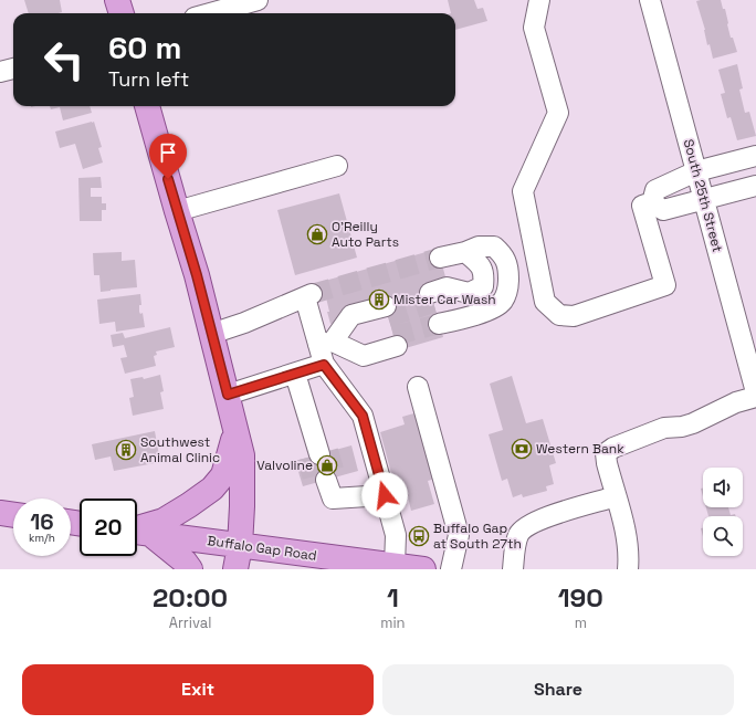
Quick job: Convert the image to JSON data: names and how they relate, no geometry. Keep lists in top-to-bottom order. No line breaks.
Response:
{"streets":{"main road":["Buffalo Gap Road"],"street":["South 25th Street"]},"places":{"shop":["O'Reilly Auto Parts","Valvoline"],"building":["Mister Car Wash","Southwest Animal Clinic"],"bank":["Western Bank"],"bus stop":["Buffalo Gap at South 27th"]},"page":{"turn":["60 m","Turn left"],"speed":"16 km/h","limit":"20","eta":["20:00","Arrival","1","min","190","m"],"buttons":["Exit","Share"]}}
